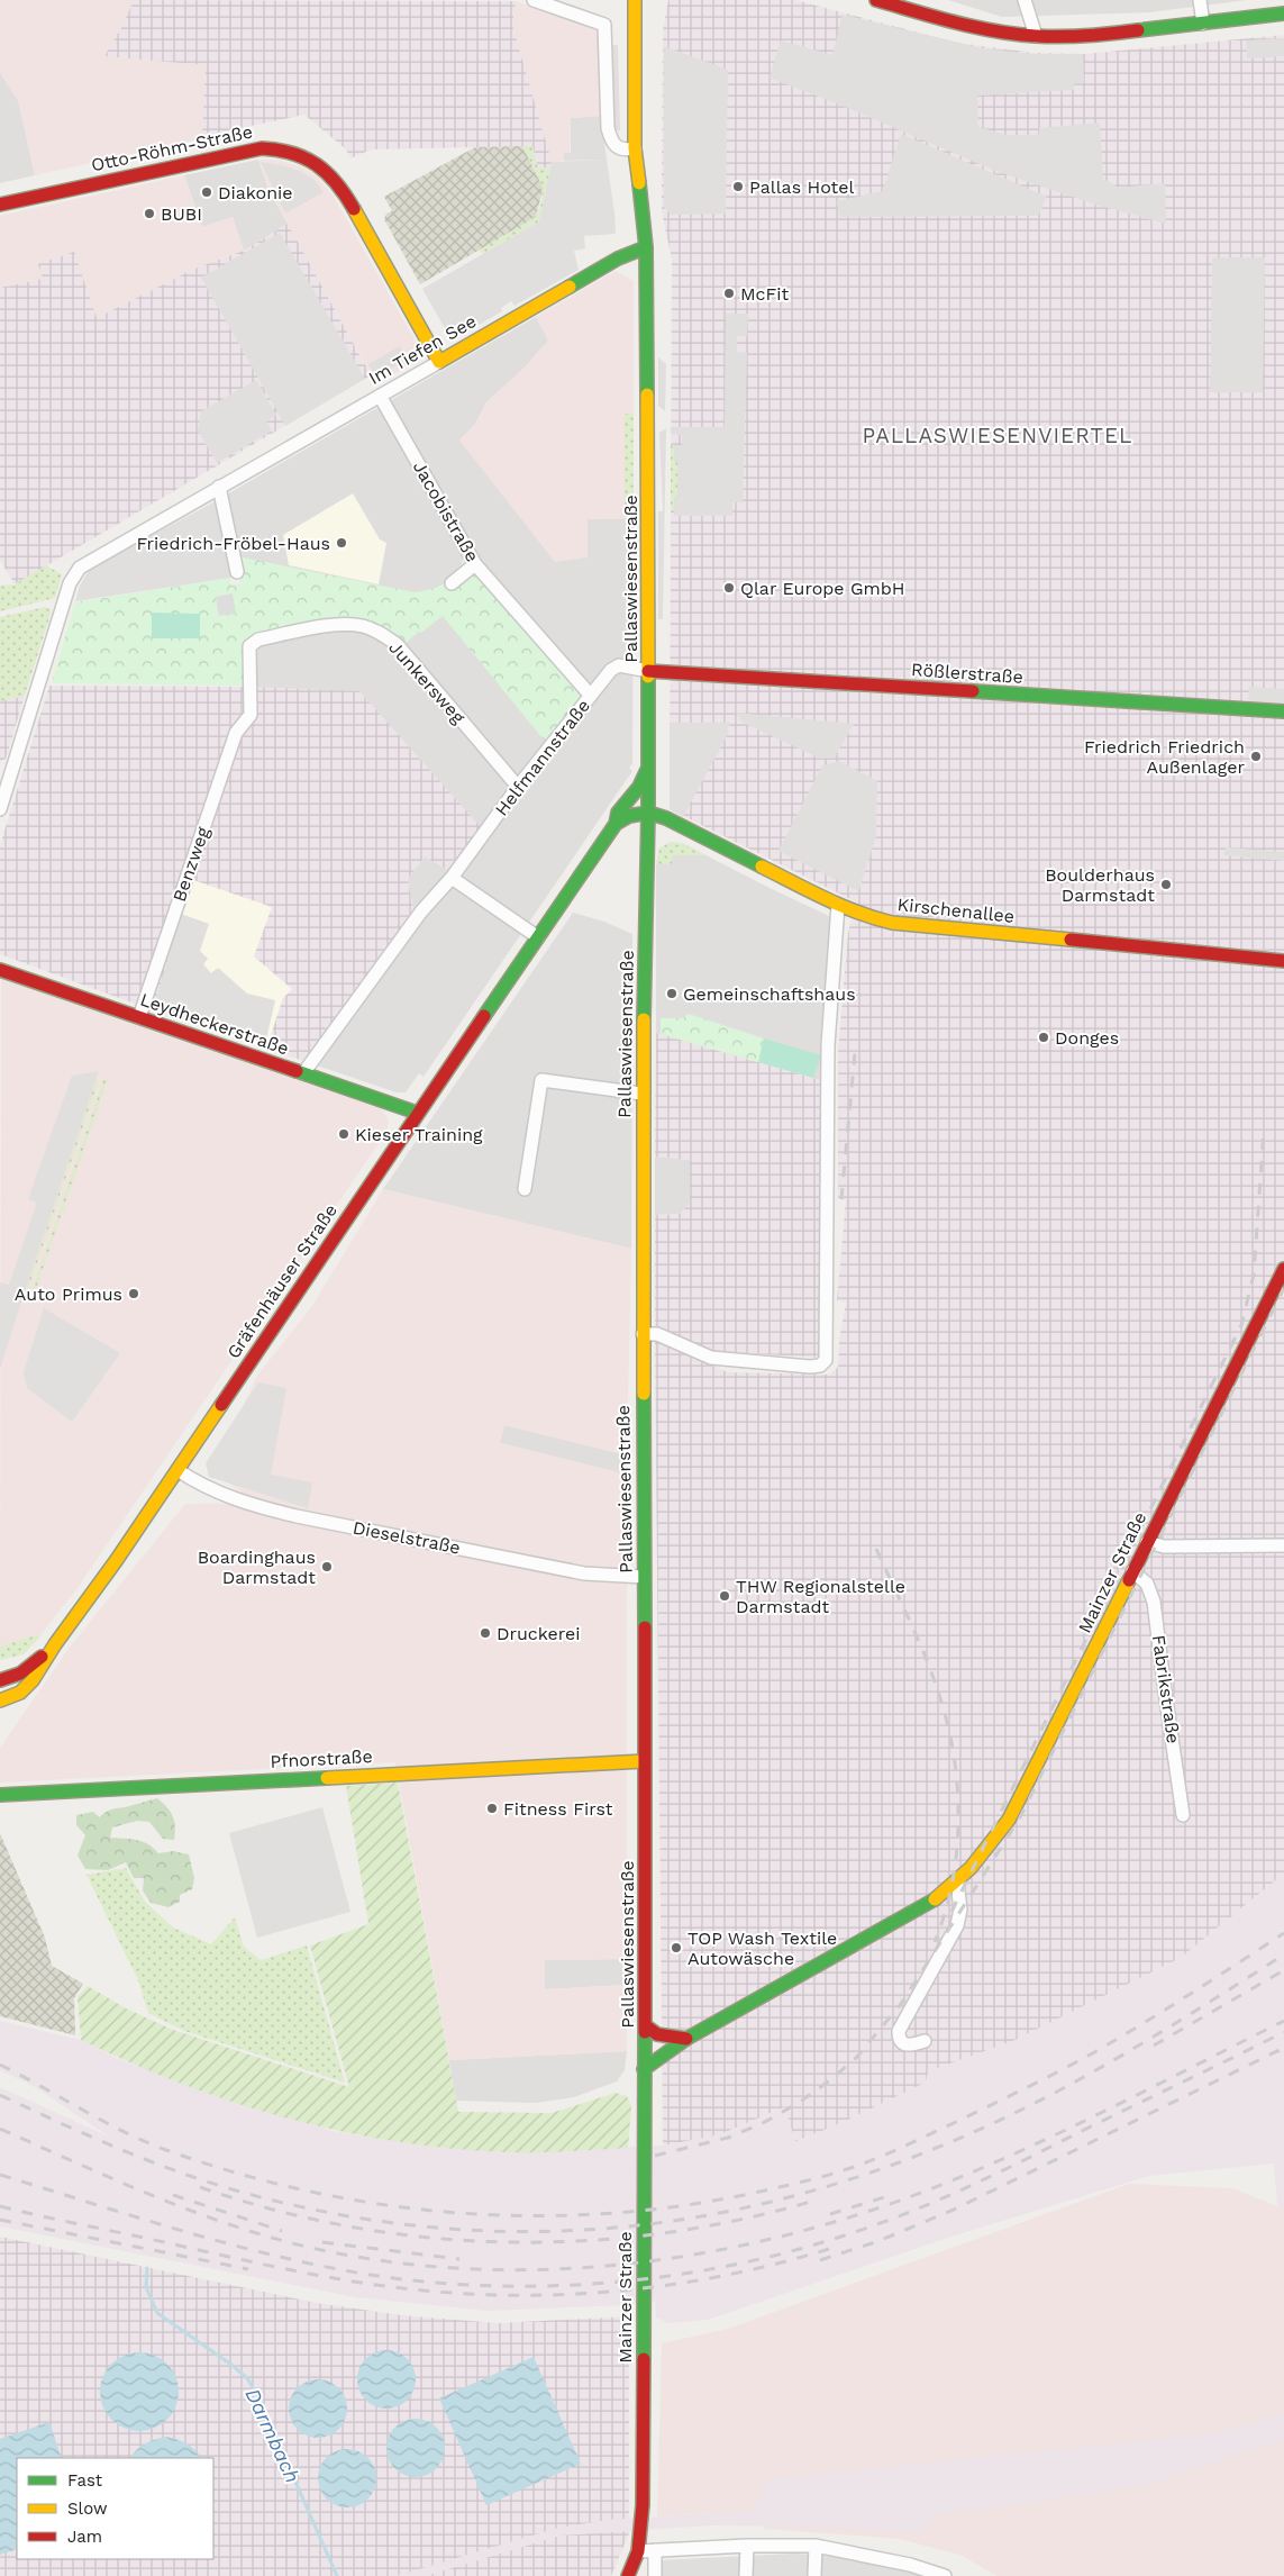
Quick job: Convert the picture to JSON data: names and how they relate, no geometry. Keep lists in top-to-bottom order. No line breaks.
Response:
{"streets":{"main road":["Otto-Röhm-Straße","Im Tiefen See","Pallaswiesenstraße","Rößlerstraße","Kirschenallee","Leydheckerstraße","Gräfenhäuser Straße","Mainzer Straße","Pfnorstraße"],"street":["Jacobistraße","Junkersweg","Helfmannstraße","Benzweg","Dieselstraße","Fabrikstraße"]},"crossings":[["Otto-Röhm-Straße","Im Tiefen See"],["Im Tiefen See","Jacobistraße"],["Im Tiefen See","Pallaswiesenstraße"],["Jacobistraße","Helfmannstraße"],["Pallaswiesenstraße","Rößlerstraße"],["Pallaswiesenstraße","Helfmannstraße"],["Pallaswiesenstraße","Kirschenallee"],["Pallaswiesenstraße","Gräfenhäuser Straße"],["Pallaswiesenstraße","Dieselstraße"],["Pallaswiesenstraße","Mainzer Straße"],["Pallaswiesenstraße","Pfnorstraße"],["Rößlerstraße","Helfmannstraße"],["Junkersweg","Helfmannstraße"],["Junkersweg","Benzweg"],["Helfmannstraße","Leydheckerstraße"],["Benzweg","Leydheckerstraße"],["Leydheckerstraße","Gräfenhäuser Straße"],["Gräfenhäuser Straße","Dieselstraße"],["Mainzer Straße","Fabrikstraße"]],"districts":["PALLASWIESENVIERTEL"],"water":["Darmbach"],"places":["Pallas Hotel","Diakonie","BUBI","McFit","Friedrich-Fröbel-Haus","Qlar Europe GmbH","Friedrich Friedrich Außenlager","Boulderhaus Darmstadt","Gemeinschaftshaus","Donges","Kieser Training","Auto Primus","Boardinghaus Darmstadt","THW Regionalstelle Darmstadt","Druckerei","Fitness First","TOP Wash Textile Autowäsche"],"legend":["Fast","Slow","Jam"]}
